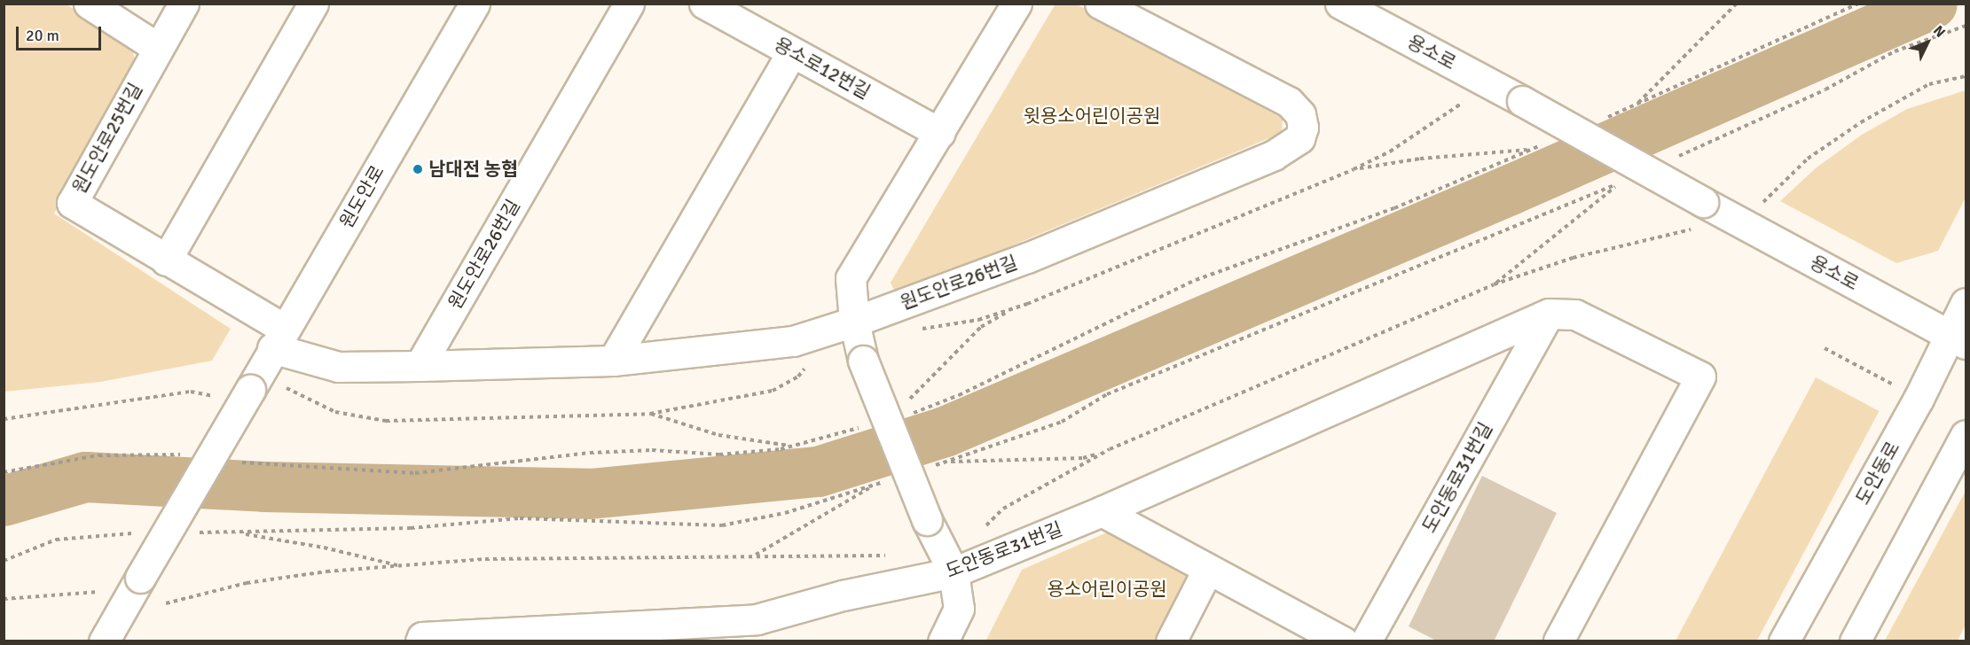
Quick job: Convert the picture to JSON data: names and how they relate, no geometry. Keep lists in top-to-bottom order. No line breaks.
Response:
{"streets":{"street":["용소로","용소로12번길","원도안로25번길","원도안로","원도안로26번길","도안동로","도안동로31번길"]},"crossings":[["용소로","도안동로"],["원도안로25번길","원도안로"],["원도안로25번길","원도안로26번길"],["원도안로","원도안로26번길"]],"parks":["윗용소어린이공원","용소어린이공원"],"places":["남대전 농협"],"scale_bar":"20 m","north":"top right"}
